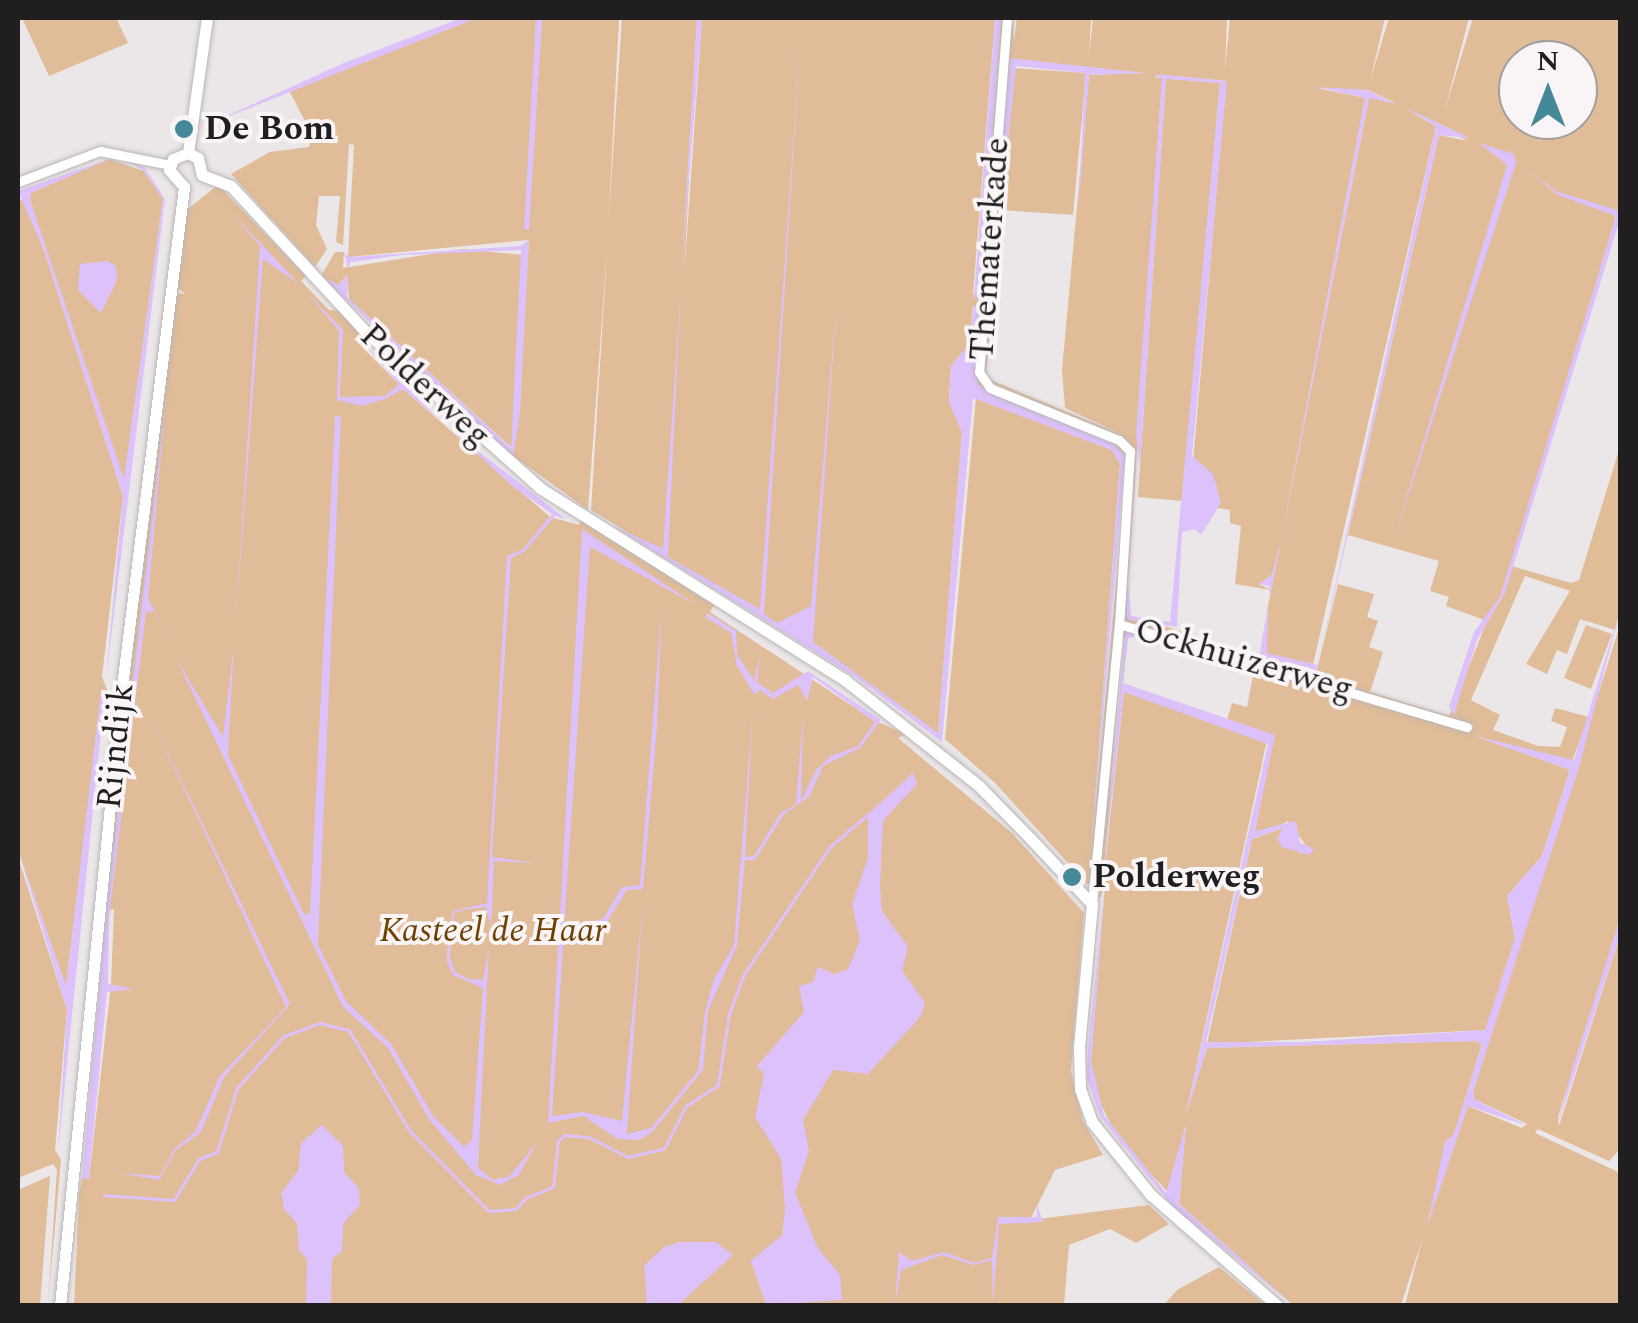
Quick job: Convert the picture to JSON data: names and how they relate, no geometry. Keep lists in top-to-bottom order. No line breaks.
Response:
{"streets":{"street":["Thematerkade","Polderweg","Ockhuizerweg","Rijndijk"]},"crossings":[["Thematerkade","Ockhuizerweg"],["Polderweg","Ockhuizerweg"],["Polderweg","Rijndijk"]],"parks":["Kasteel de Haar"],"places":["De Bom","Polderweg"],"north":"top"}
